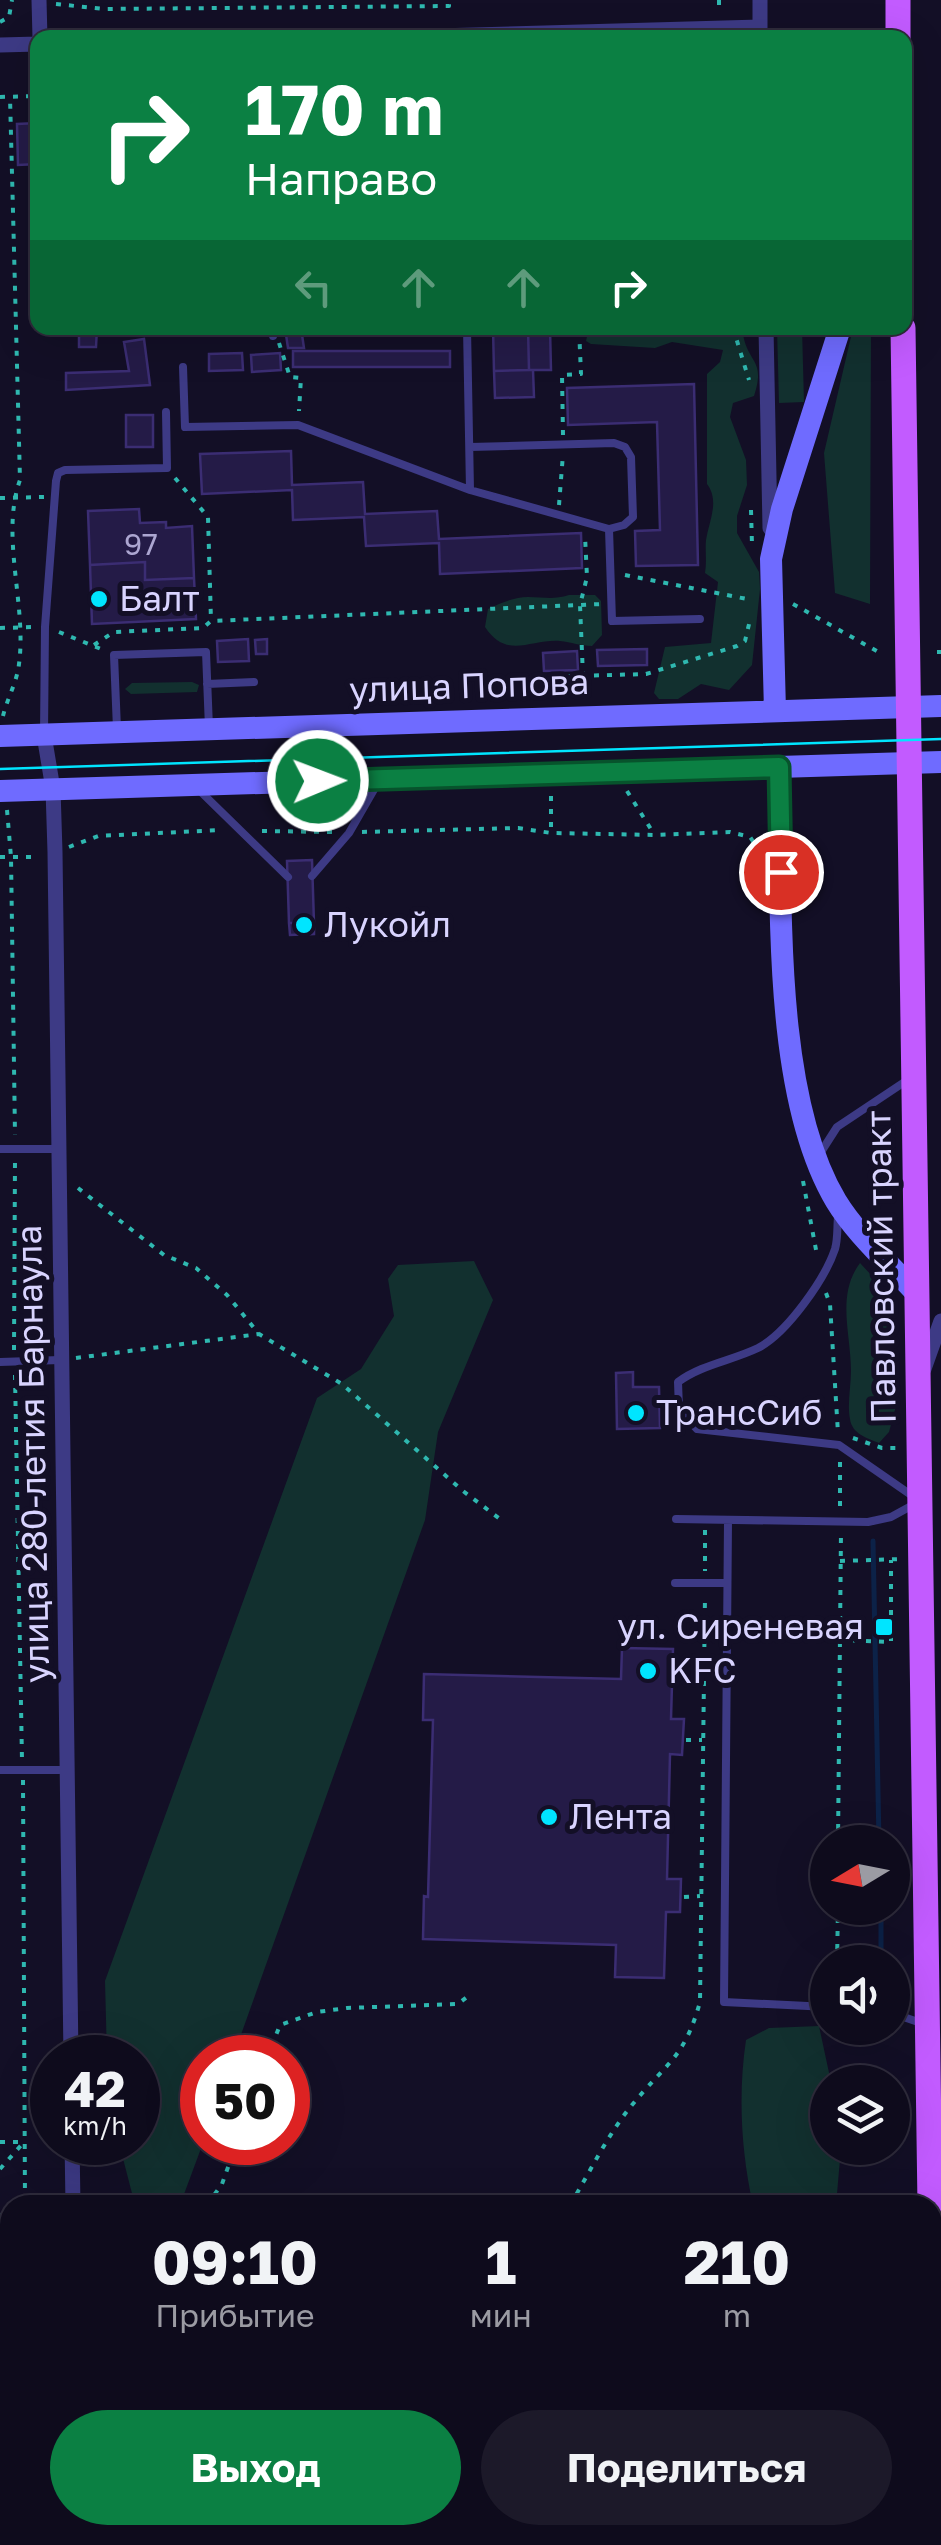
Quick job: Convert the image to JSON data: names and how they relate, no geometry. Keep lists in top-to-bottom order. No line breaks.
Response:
{"streets":{"main road":["улица Попова","Павловский тракт"],"street":["улица 280-летия Барнаула"]},"crossings":[["улица Попова","Павловский тракт"],["улица Попова","улица 280-летия Барнаула"]],"places":{"other":["Балт","Лукойл","ТрансСиб","KFC","Лента"],"transit":["ул. Сиреневая"]},"house_numbers":["97"],"north":"left","page":{"turn":["170 m","Направо"],"speed":"42 km/h","limit":"50","eta":["09:10","Прибытие","1","мин","210","m"],"buttons":["Выход","Поделиться"]}}
